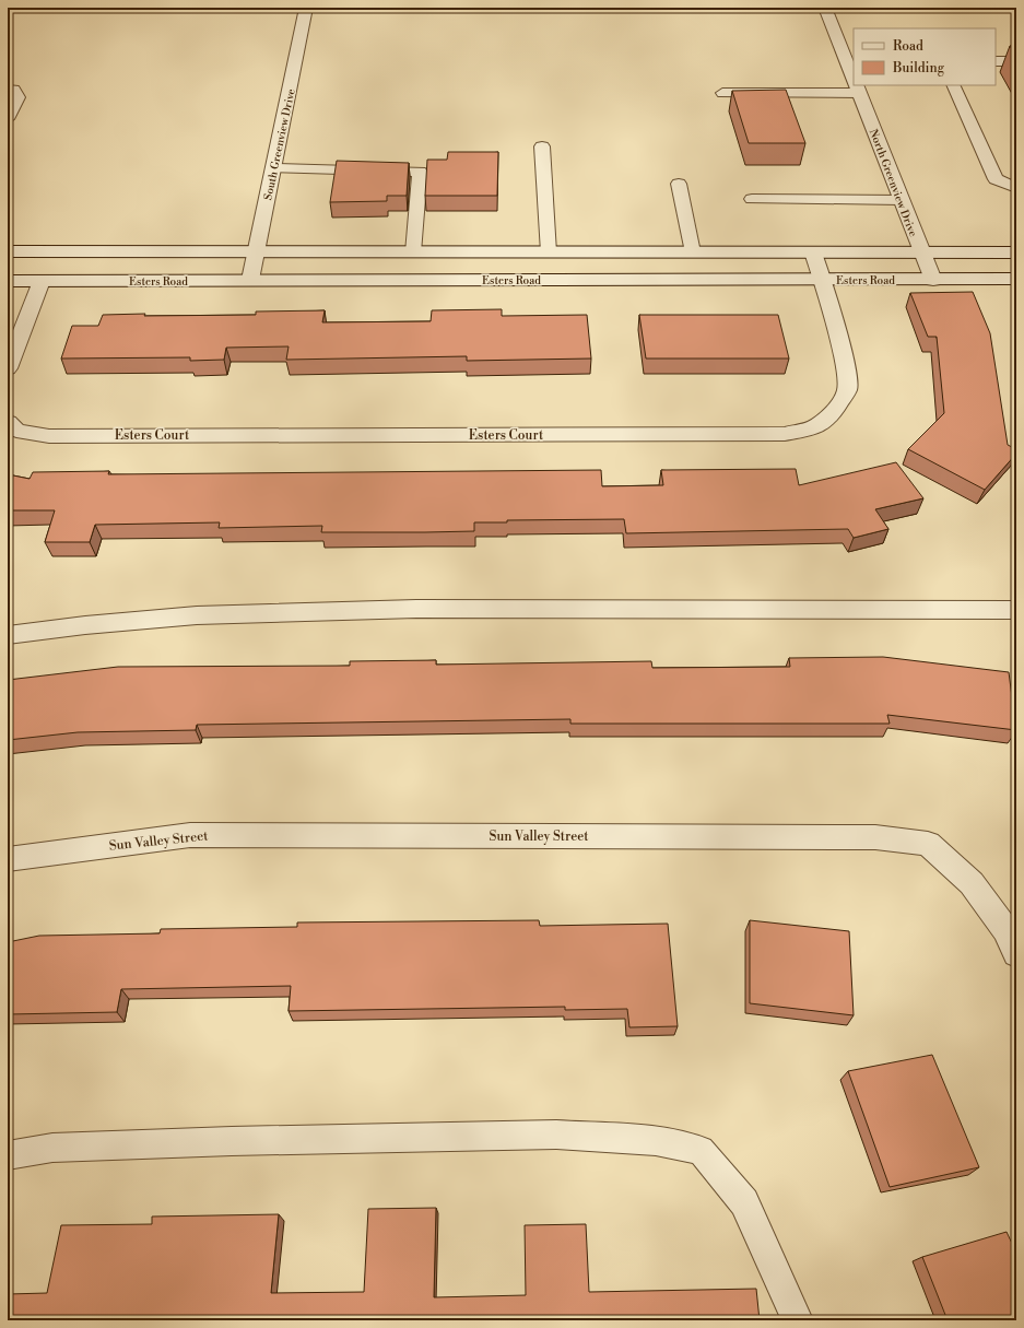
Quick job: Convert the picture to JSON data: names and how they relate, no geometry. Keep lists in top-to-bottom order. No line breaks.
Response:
{"streets":{"street":["South Greenview Drive","North Greenview Drive","Esters Road","Esters Court","Sun Valley Street"]},"crossings":[["South Greenview Drive","Esters Road"],["North Greenview Drive","Esters Road"],["Esters Road","Esters Court"]],"legend":["Road","Building"]}
